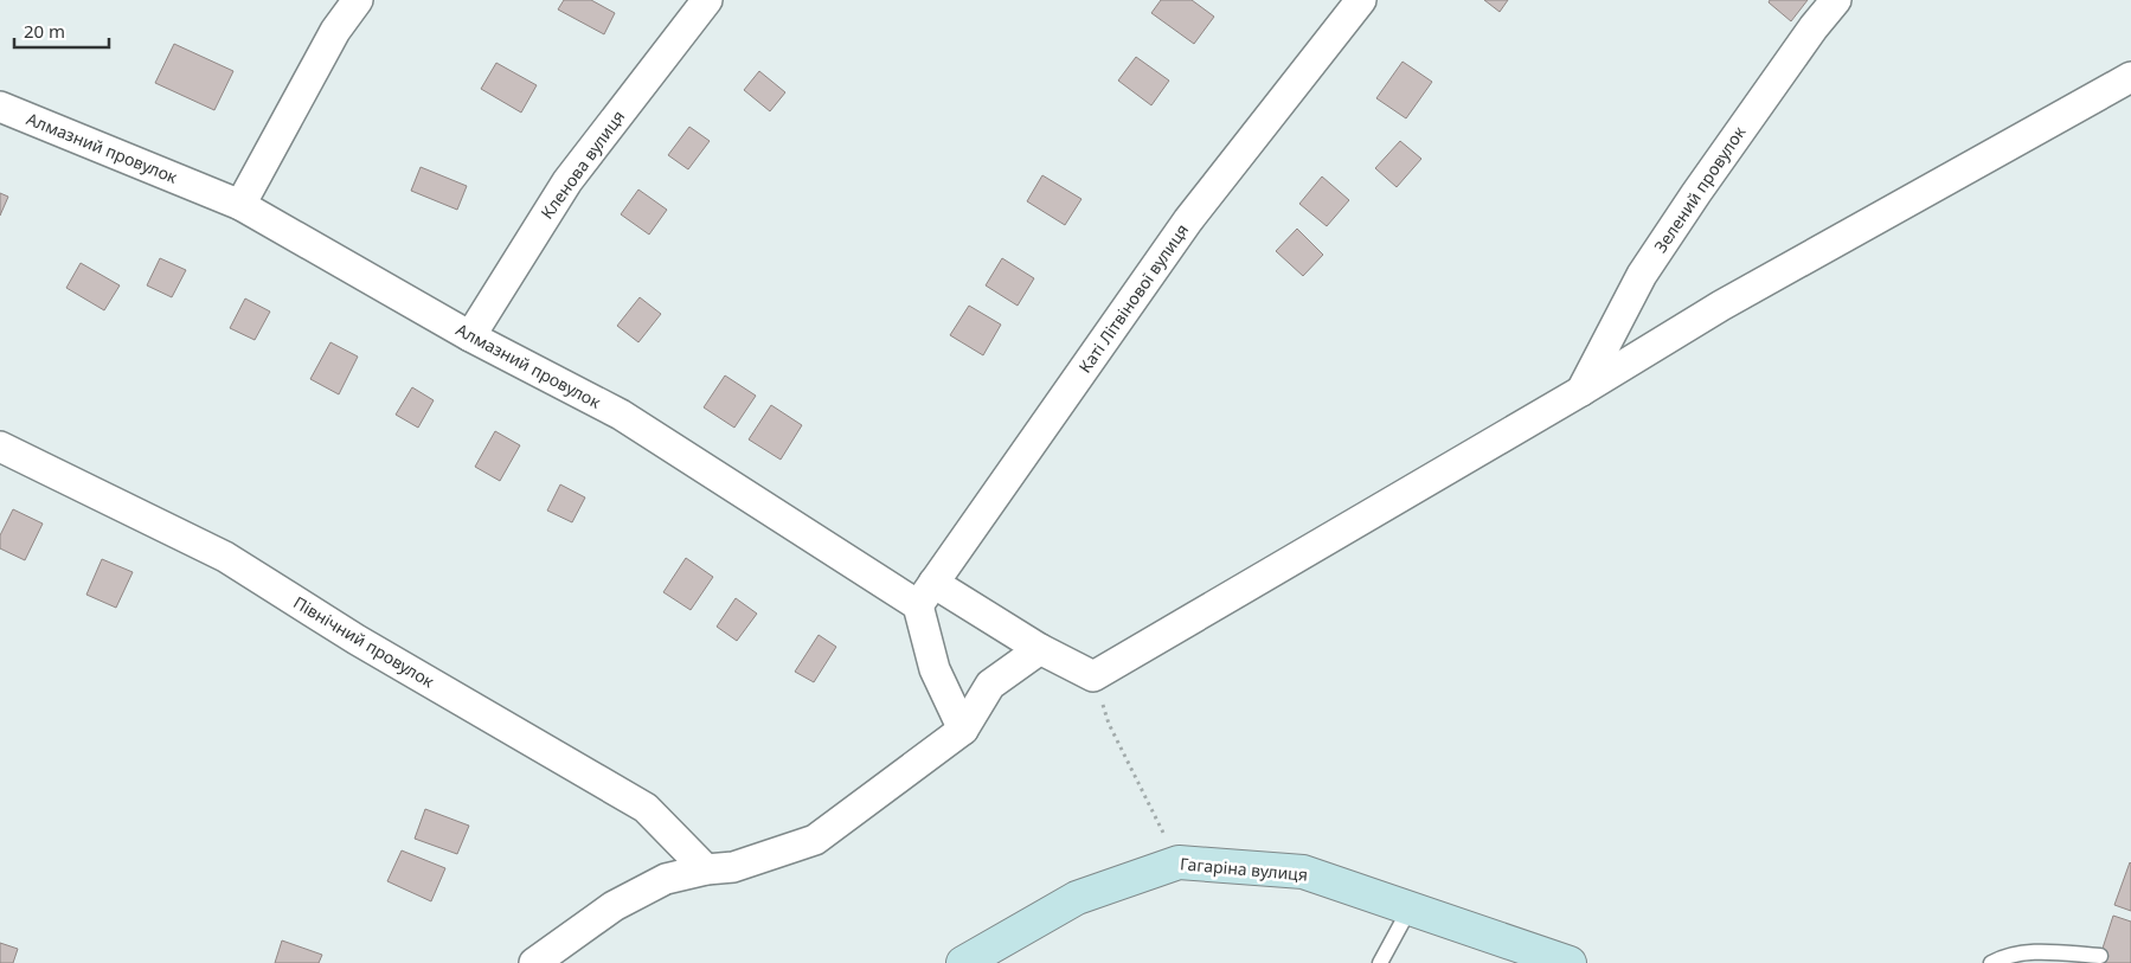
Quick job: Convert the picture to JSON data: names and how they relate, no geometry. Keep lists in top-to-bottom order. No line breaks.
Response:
{"streets":{"main road":["Гагаріна вулиця"],"street":["Алмазний провулок","Кленова вулиця","Зелений провулок","Каті Літвінової вулиця","Північний провулок"]},"crossings":[["Алмазний провулок","Кленова вулиця"],["Алмазний провулок","Каті Літвінової вулиця"]],"scale_bar":"20 m"}
